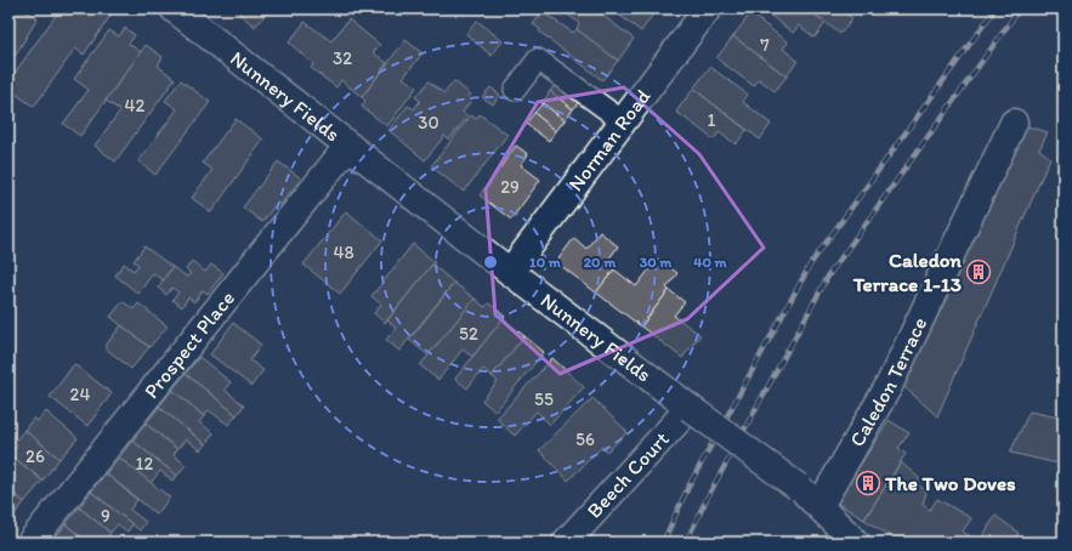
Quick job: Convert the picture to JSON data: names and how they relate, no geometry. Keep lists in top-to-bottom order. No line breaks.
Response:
{"streets":{"street":["Nunnery Fields","Norman Road","Prospect Place","Caledon Terrace","Beech Court"]},"crossings":[["Nunnery Fields","Norman Road"],["Nunnery Fields","Prospect Place"],["Nunnery Fields","Caledon Terrace"],["Nunnery Fields","Beech Court"]],"places":{"building":["Caledon Terrace 1-13","The Two Doves"]},"house_numbers":["7","32","42","1","30","29","48","52","24","55","56","26","12","9"],"rings":["10 m","20 m","30 m","40 m"]}
